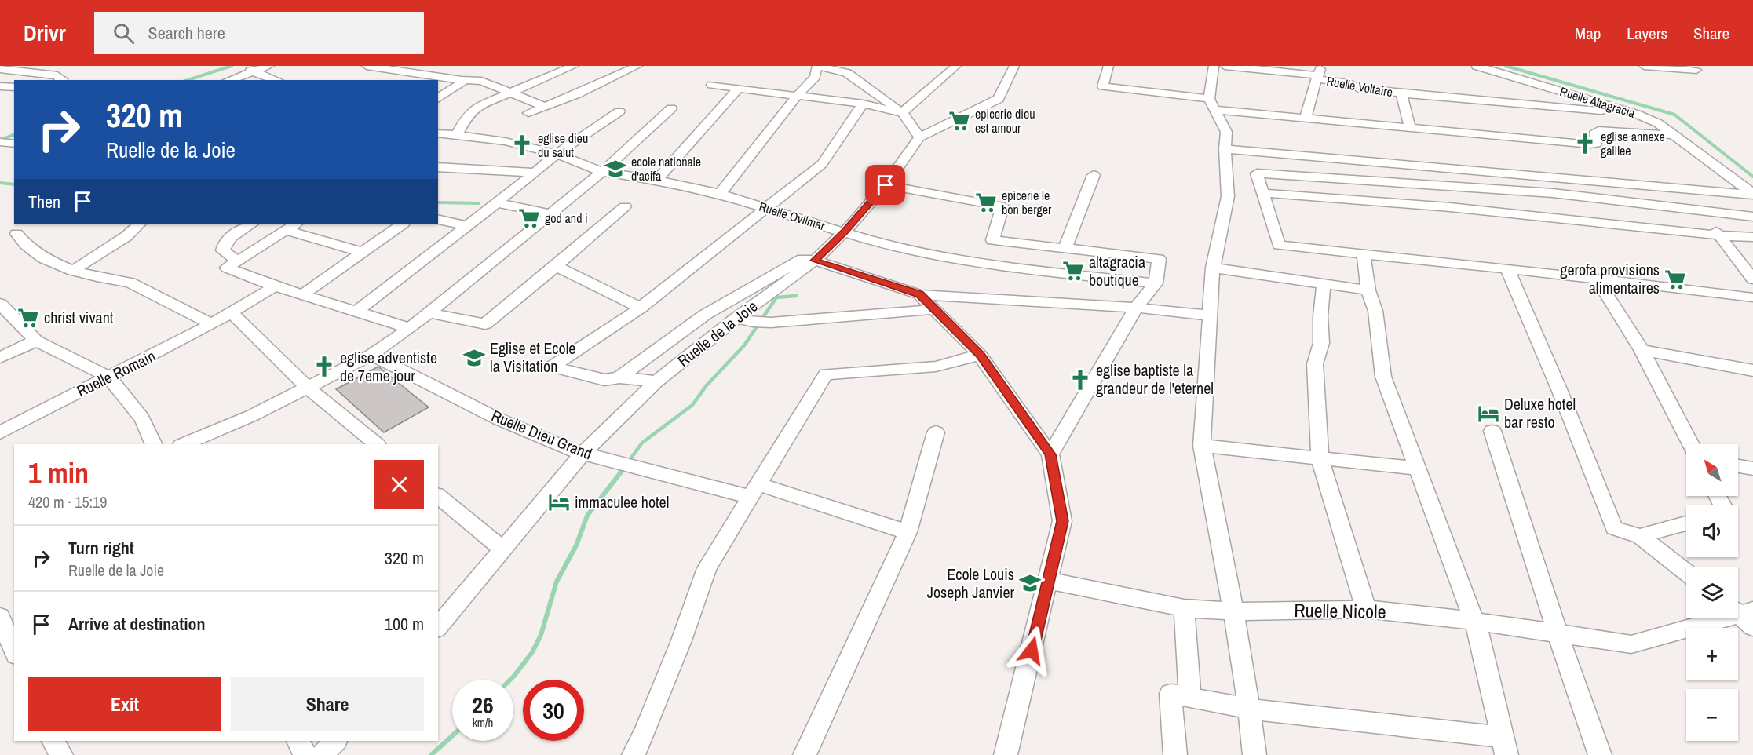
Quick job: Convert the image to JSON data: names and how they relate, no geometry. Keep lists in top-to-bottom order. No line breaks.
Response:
{"streets":{"street":["Ruelle Voltaire","Ruelle Altagracia","Ruelle Ovilmar","Ruelle de la Joie","Ruelle Romain","Ruelle Dieu Grand","Ruelle Nicole"]},"crossings":[["Ruelle Voltaire","Ruelle Altagracia"],["Ruelle Ovilmar","Ruelle de la Joie"],["Ruelle de la Joie","Ruelle Dieu Grand"]],"places":{"supermarket":["epicerie dieu est amour","epicerie le bon berger","god and i","altagracia boutique","gerofa provisions alimentaires","christ vivant"],"church":["eglise annexe galilee","eglise dieu du salut","eglise adventiste de 7eme jour","eglise baptiste la grandeur de l'eternel"],"school or university":["ecole nationale d'acifa","Eglise et Ecole la Visitation","Ecole Louis Joseph Janvier"],"hotel":["Deluxe hotel bar resto","immaculee hotel"]},"north":"top left","page":{"header":"Drivr","search":"Search here","nav":["Map","Layers","Share"],"turn":["320 m","Ruelle de la Joie"],"then":"Then","map_buttons":["+","−"],"heading":["1 min","420 m · 15:19"],"list":[{"name":"Turn right","note":"Ruelle de la Joie","value":"320 m"},{"name":"Arrive at destination","value":"100 m"}],"buttons":["Exit","Share"],"speed":"26 km/h","limit":"30"}}
